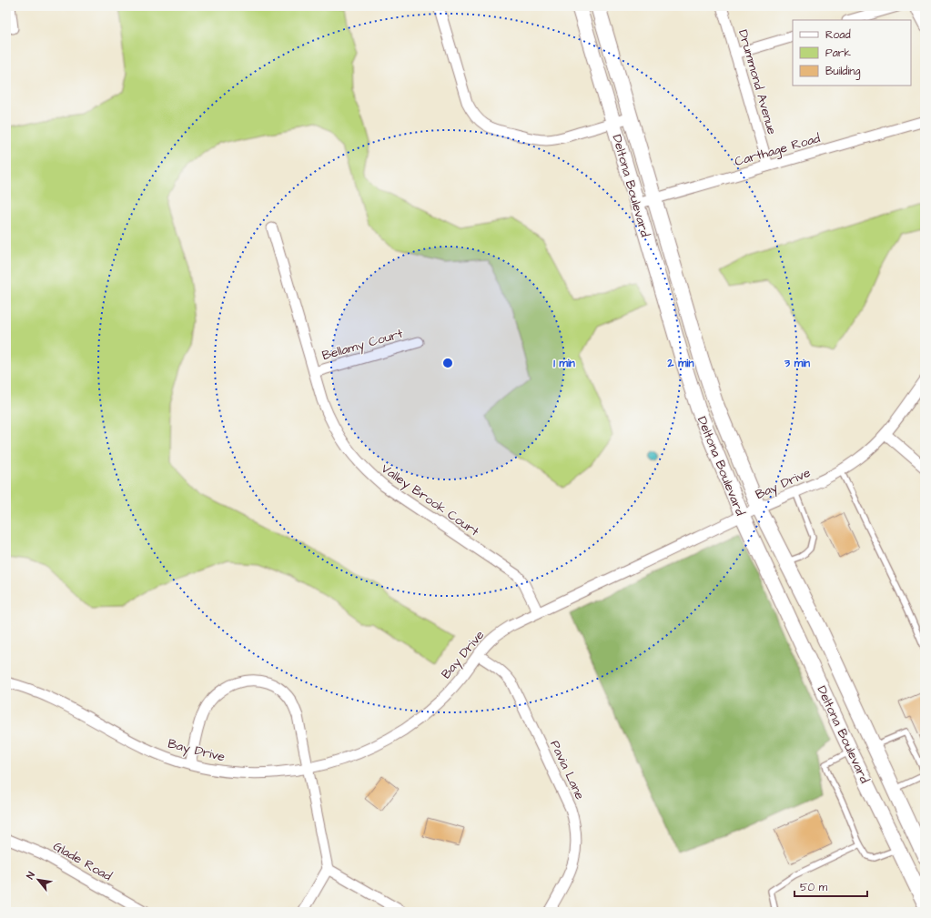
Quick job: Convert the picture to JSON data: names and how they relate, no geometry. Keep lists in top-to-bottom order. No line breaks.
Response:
{"streets":{"main road":["Deltona Boulevard"],"street":["Drummond Avenue","Carthage Road","Bellamy Court","Bay Drive","Valley Brook Court","Pavia Lane","Glade Road"]},"crossings":[["Drummond Avenue","Carthage Road"],["Carthage Road","Deltona Boulevard"],["Deltona Boulevard","Bay Drive"],["Bellamy Court","Valley Brook Court"],["Bay Drive","Valley Brook Court"],["Bay Drive","Pavia Lane"]],"legend":["Road","Park","Building"],"scale_bar":"50 m","north":"top left","rings":["1 min","2 min","3 min"]}
